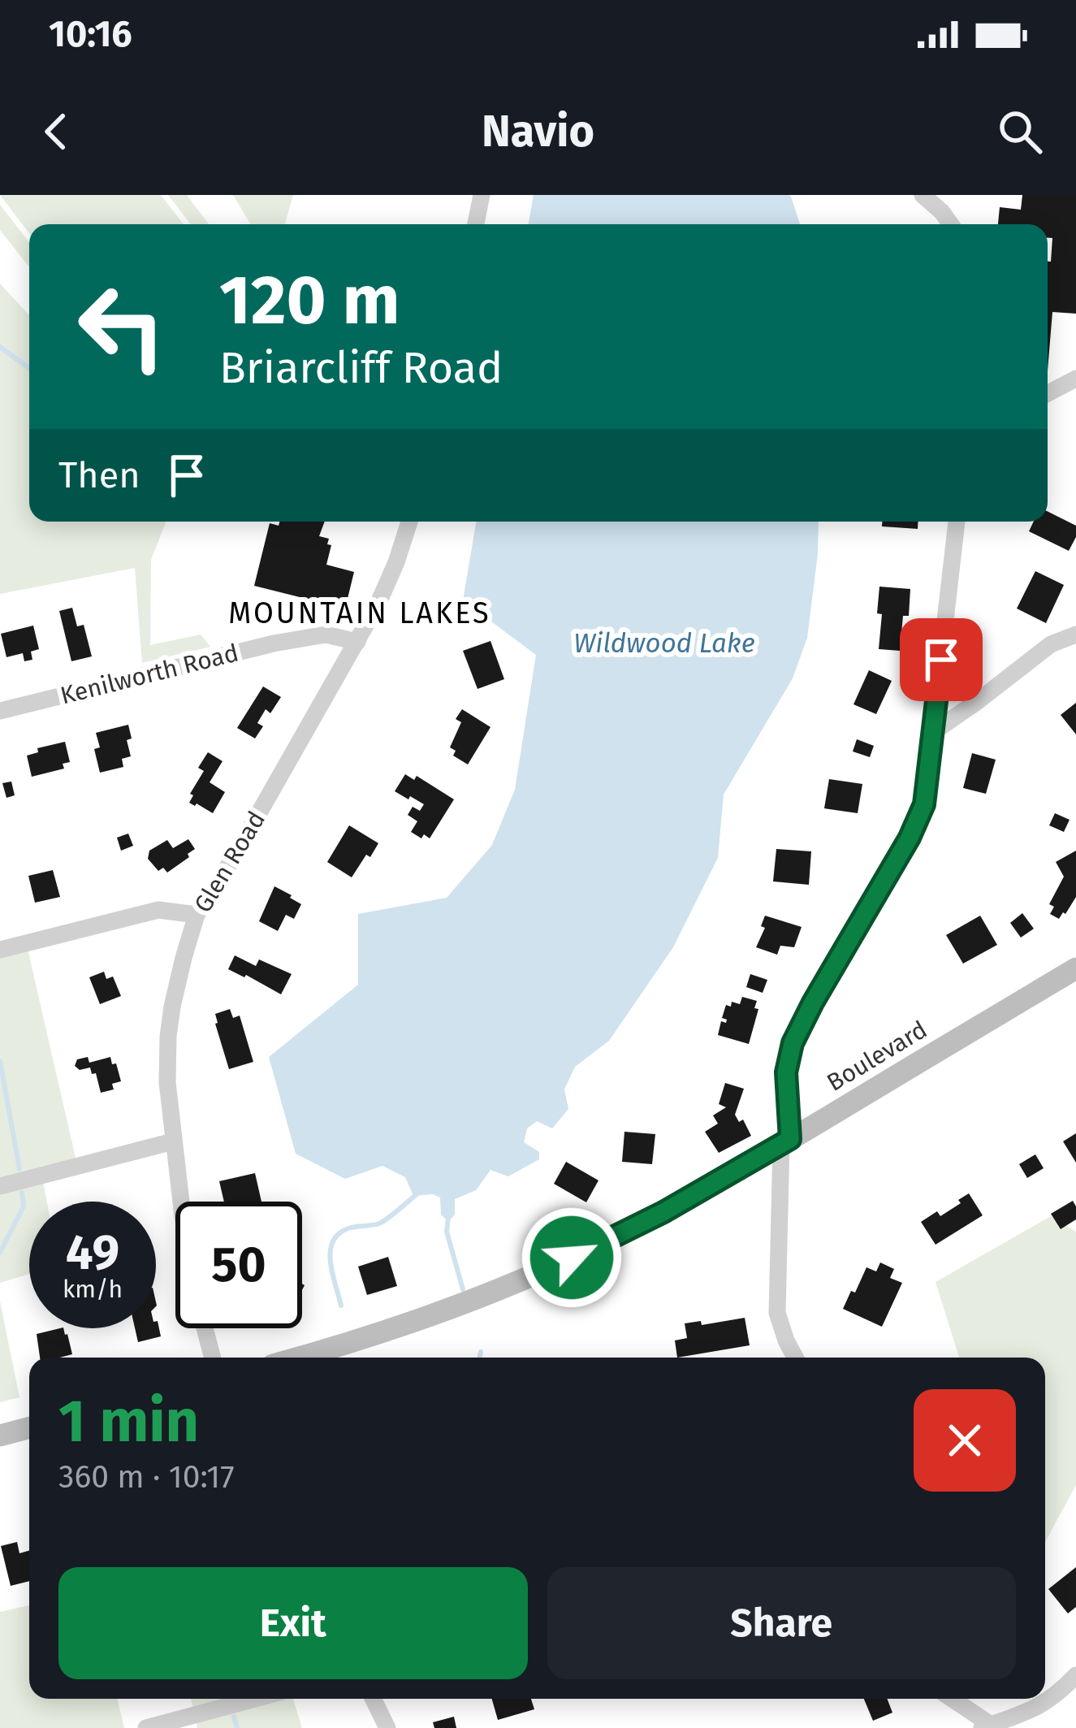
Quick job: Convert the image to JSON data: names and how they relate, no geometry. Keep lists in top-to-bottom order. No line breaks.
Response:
{"streets":{"main road":["Boulevard"],"street":["Kenilworth Road","Glen Road"]},"crossings":[["Kenilworth Road","Glen Road"]],"districts":["MOUNTAIN LAKES"],"water":["Wildwood Lake"],"page":{"status":"10:16","header":"Navio","turn":["120 m","Briarcliff Road"],"then":"Then","speed":"49 km/h","limit":"50","heading":["1 min","360 m · 10:17"],"buttons":["Exit","Share"]}}
